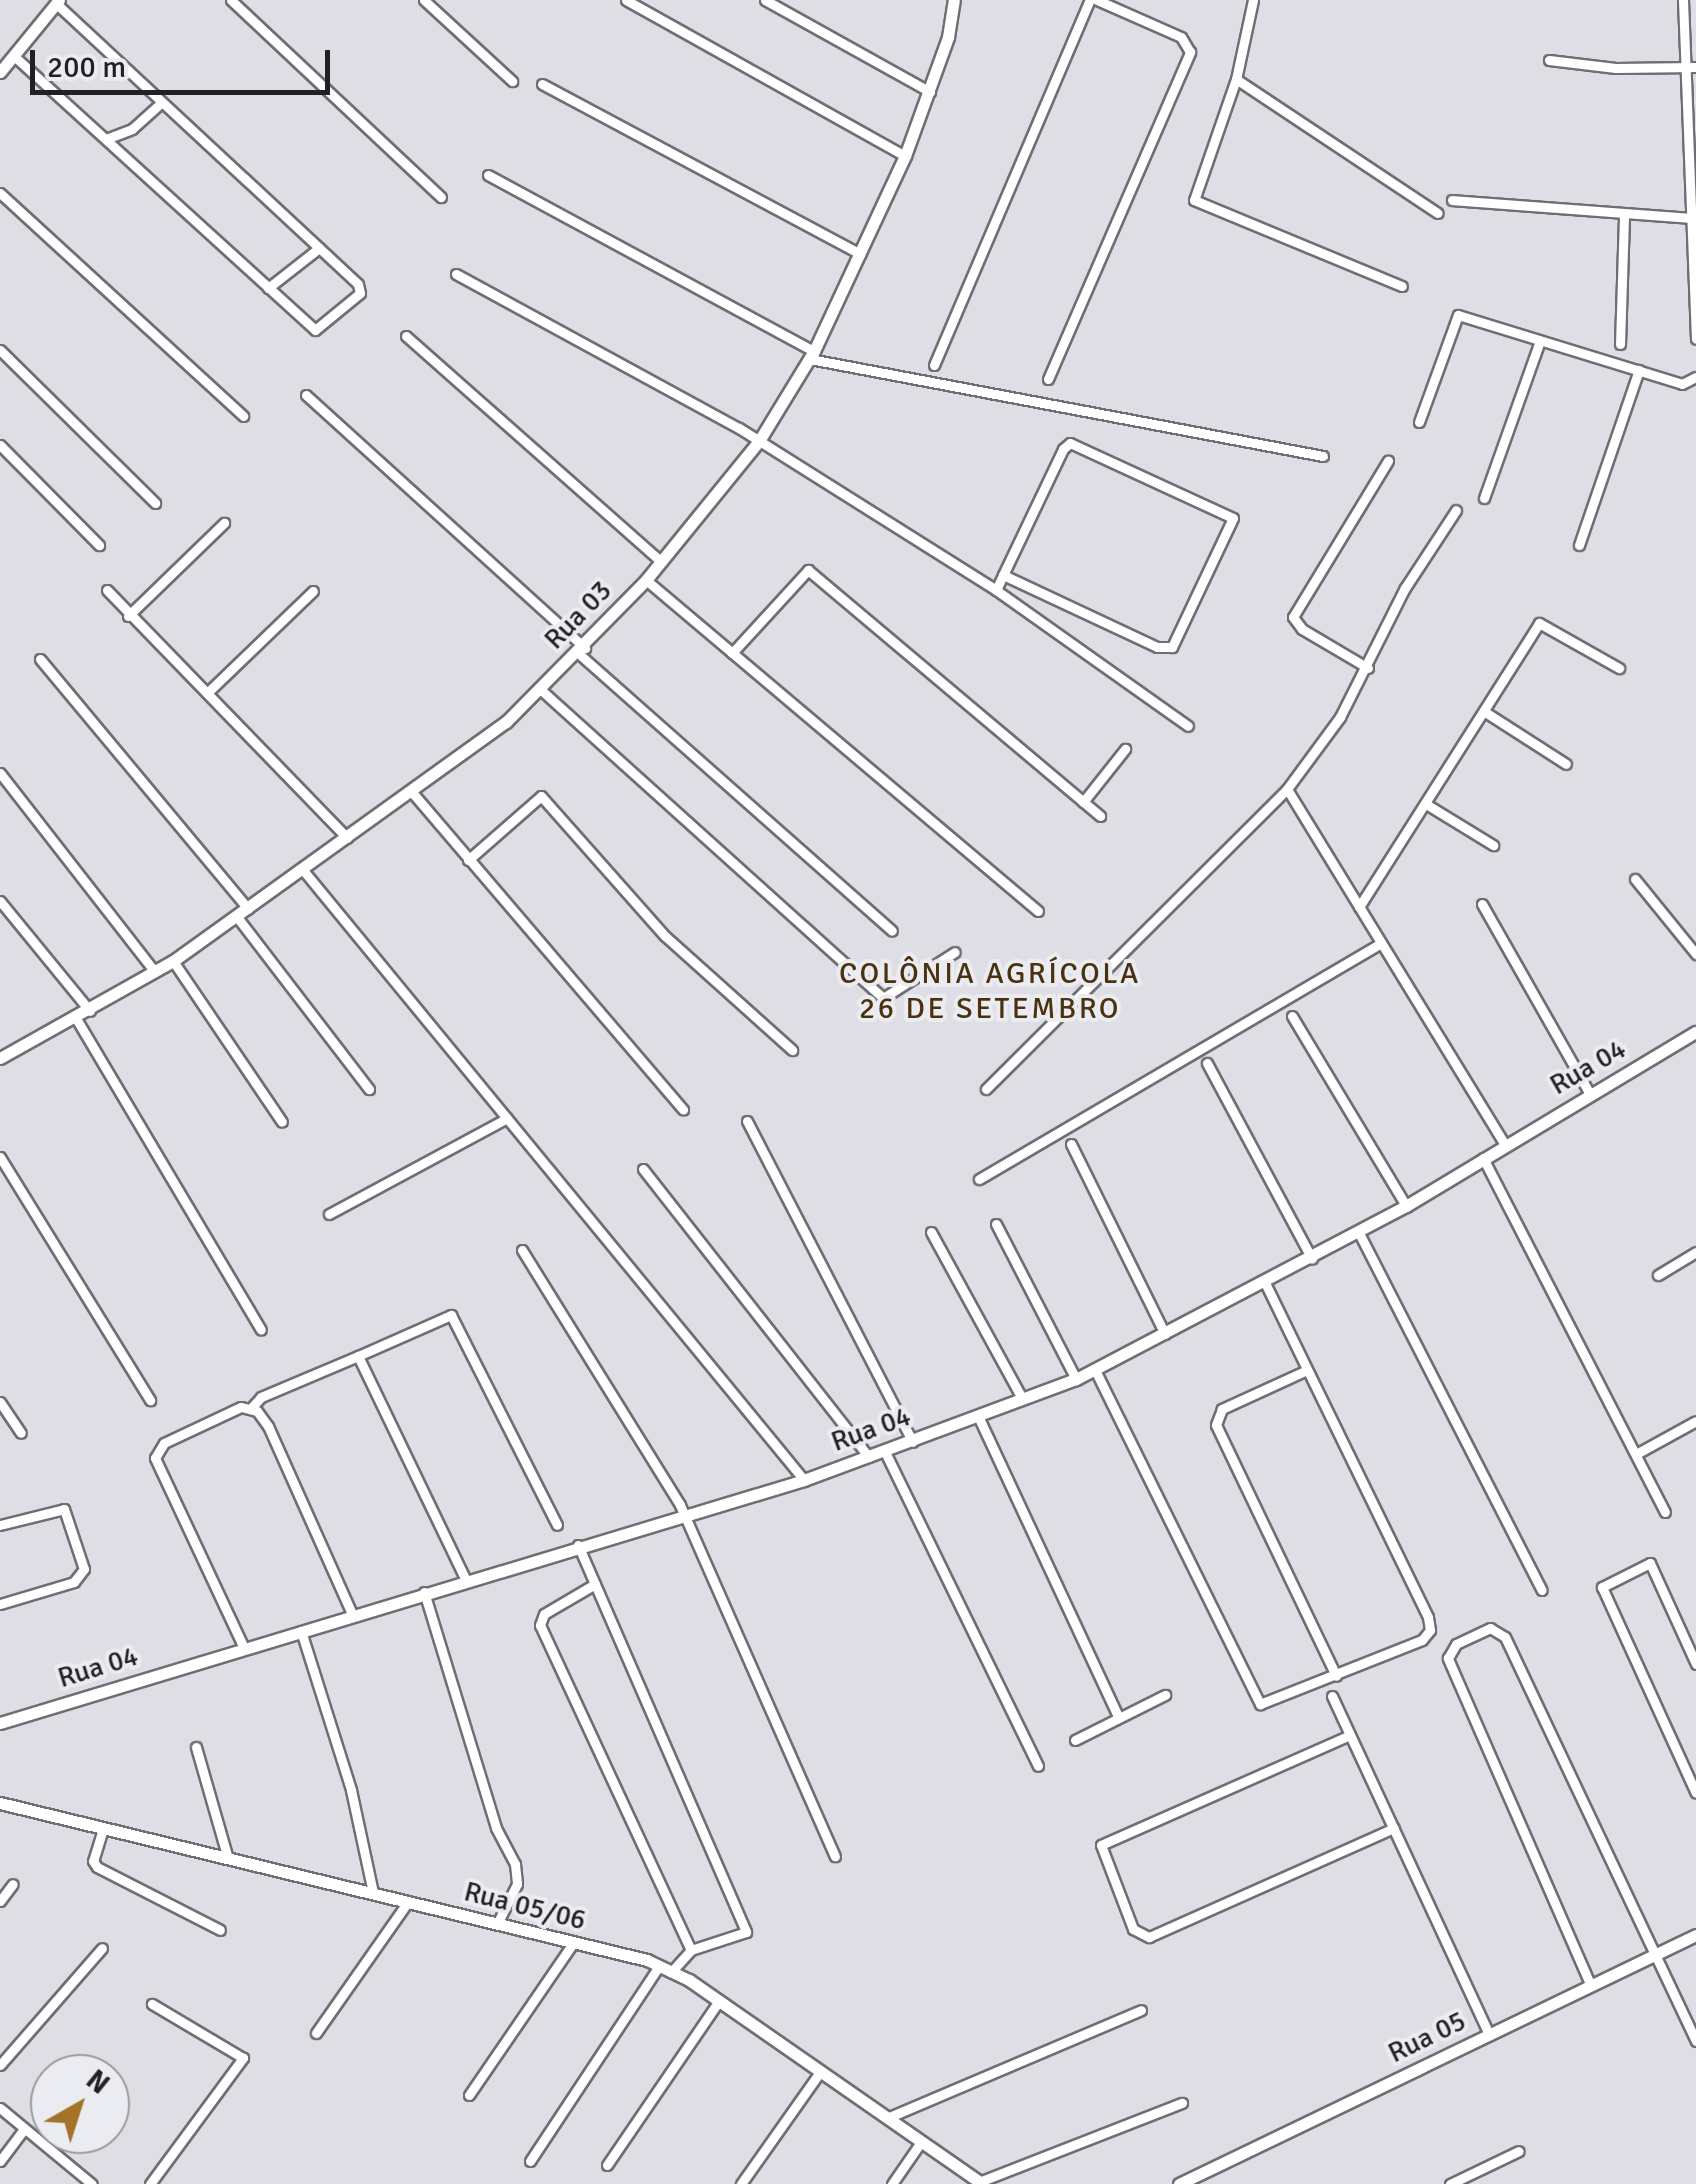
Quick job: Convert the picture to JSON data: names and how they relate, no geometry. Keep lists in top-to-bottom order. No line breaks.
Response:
{"streets":{"street":["Rua 03","Rua 04","Rua 05/06","Rua 05"]},"districts":["COLÔNIA AGRÍCOLA 26 DE SETEMBRO"],"scale_bar":"200 m","north":"top right"}
